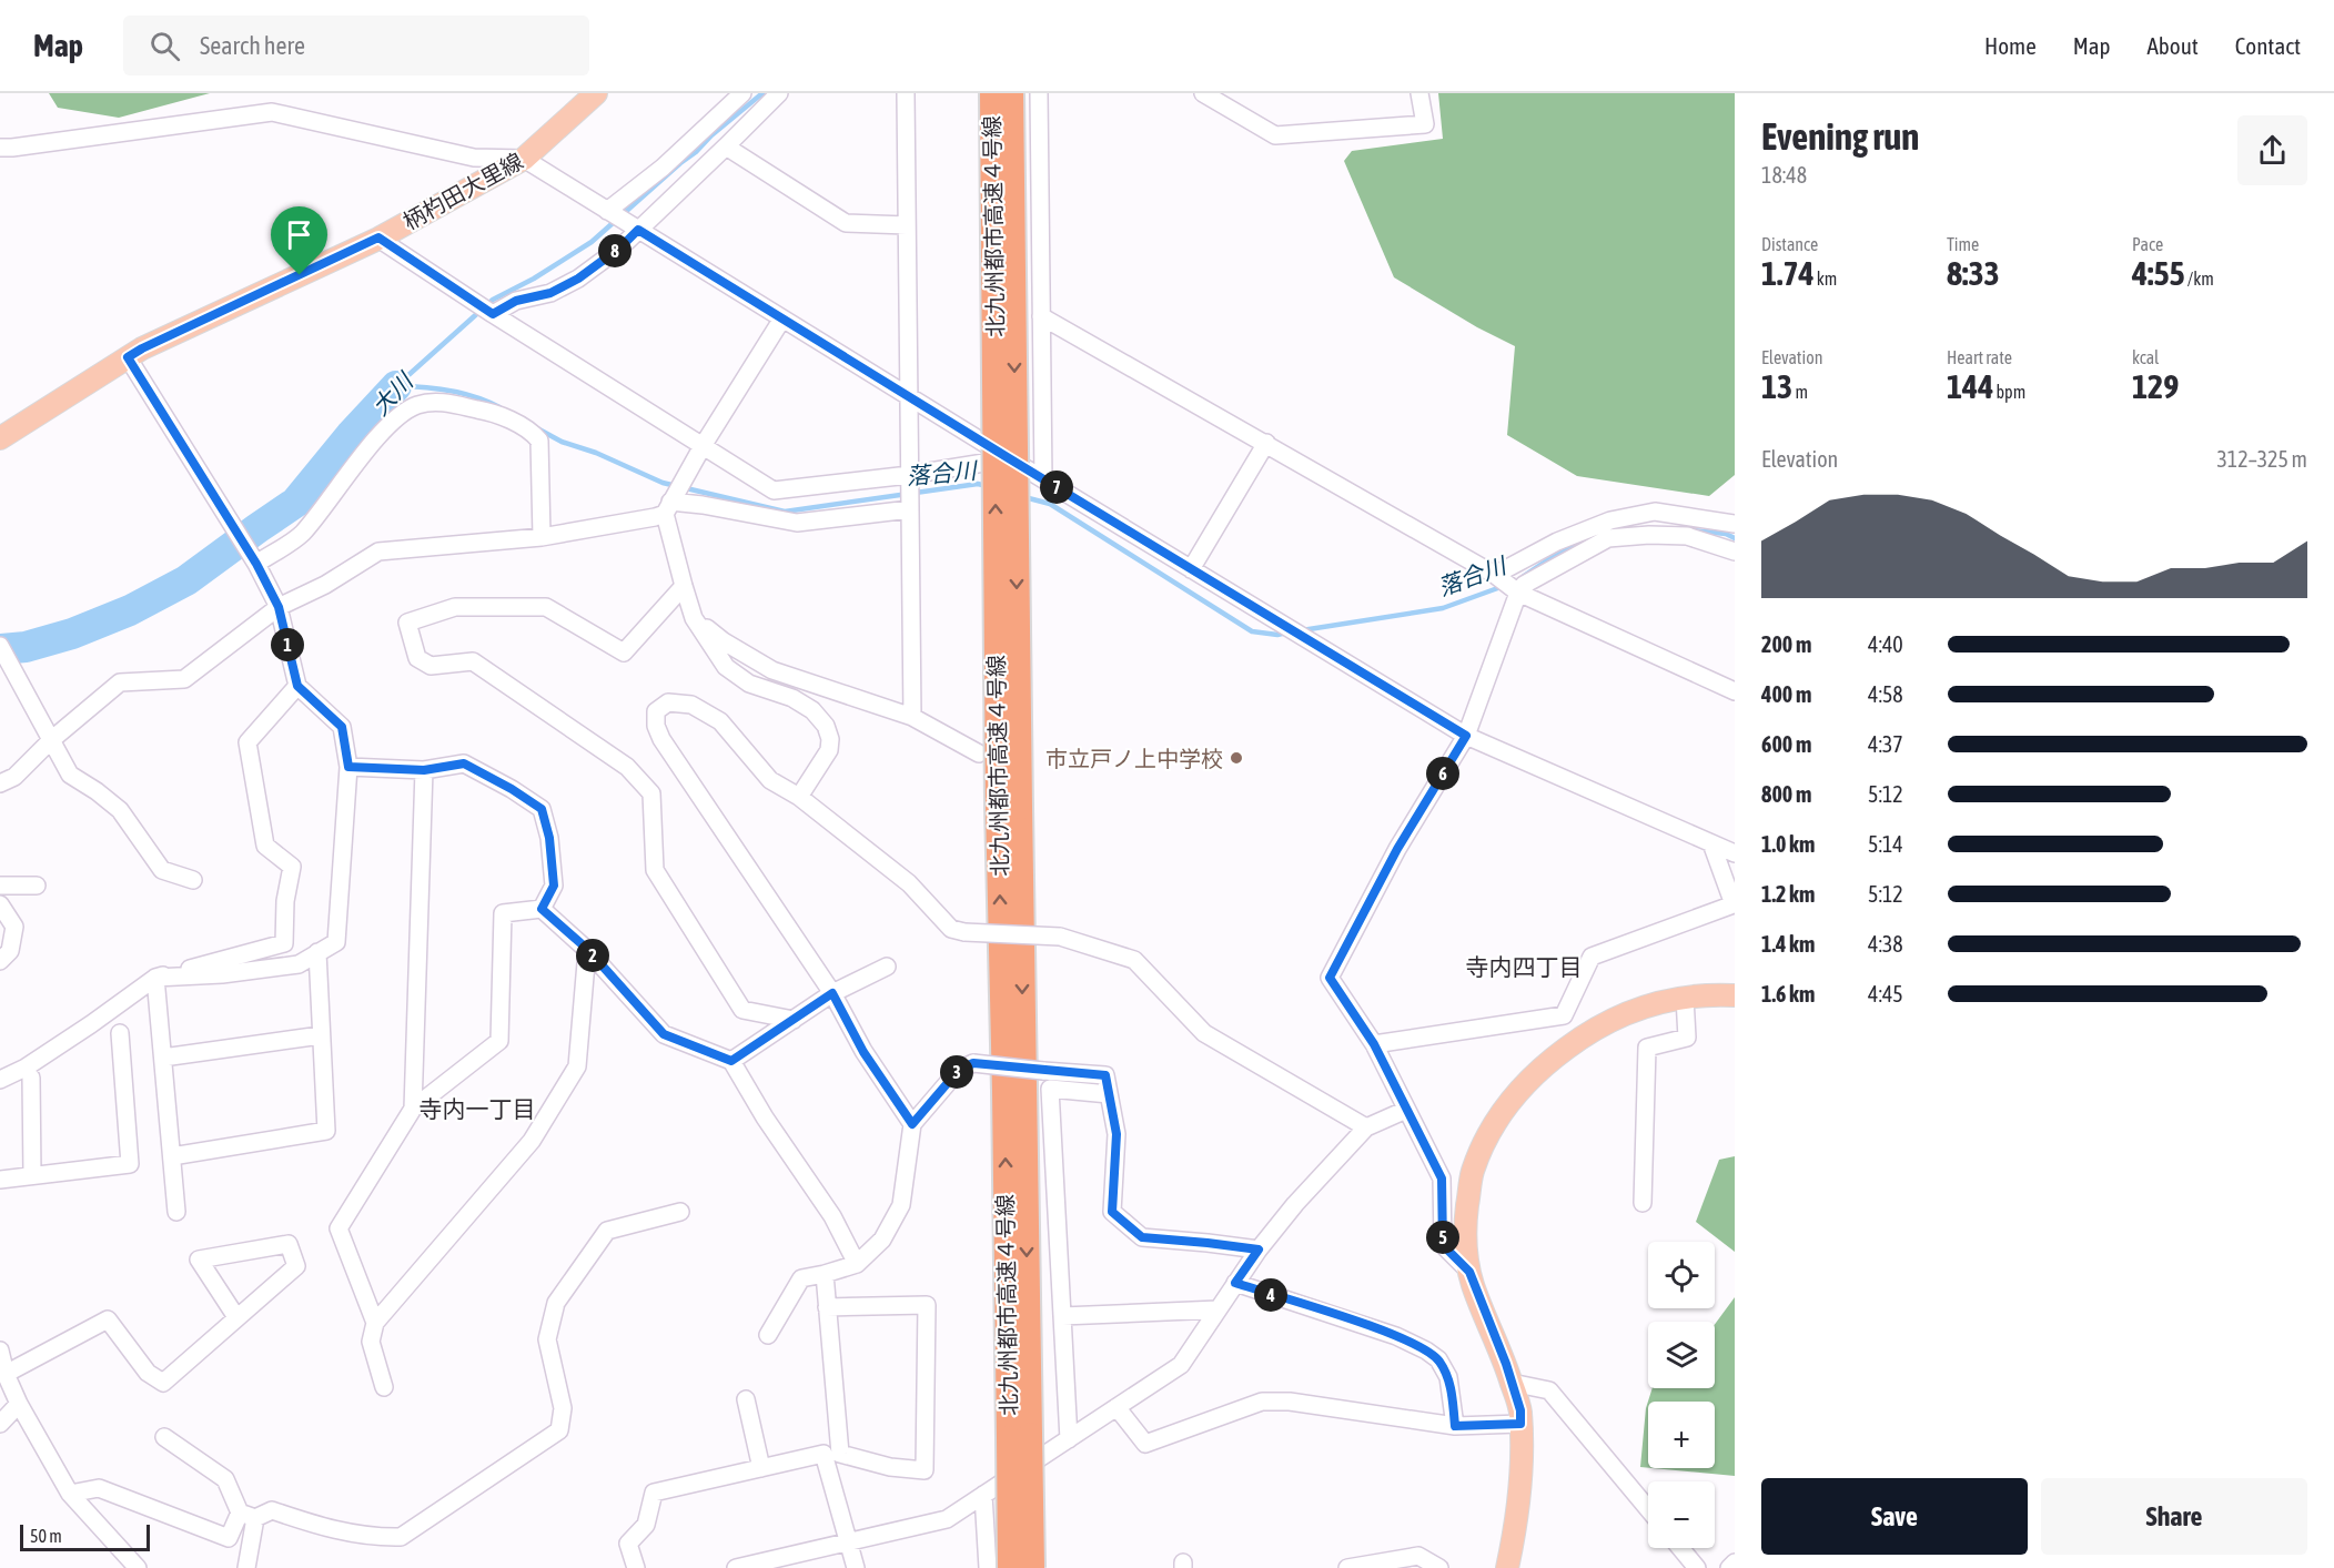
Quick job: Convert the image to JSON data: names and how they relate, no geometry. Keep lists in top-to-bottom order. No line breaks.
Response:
{"streets":{"highway":["北九州都市高速４号線"],"main road":["柄杓田大里線"]},"districts":["寺内四丁目","寺内一丁目"],"water":["大川","落合川"],"places":["市立戸ノ上中学校"],"scale_bar":"50 m","page":{"header":"Map","search":"Search here","nav":["Home","Map","About","Contact"],"heading":["Evening run","18:48"],"stats":[["Distance","1.74 km"],["Time","8:33"],["Pace","4:55 /km"],["Elevation","13 m"],["Heart rate","144 bpm"],["kcal","129"]],"pins":["8","7","1","6","2","3","5","4"],"chart":["Elevation","312–325 m"],"list":[{"name":"200 m","note":"4:40"},{"name":"400 m","note":"4:58"},{"name":"600 m","note":"4:37"},{"name":"800 m","note":"5:12"},{"name":"1.0 km","note":"5:14"},{"name":"1.2 km","note":"5:12"},{"name":"1.4 km","note":"4:38"},{"name":"1.6 km","note":"4:45"}],"map_buttons":["+","−"],"buttons":["Save","Share"],"scale":"50 m"}}
